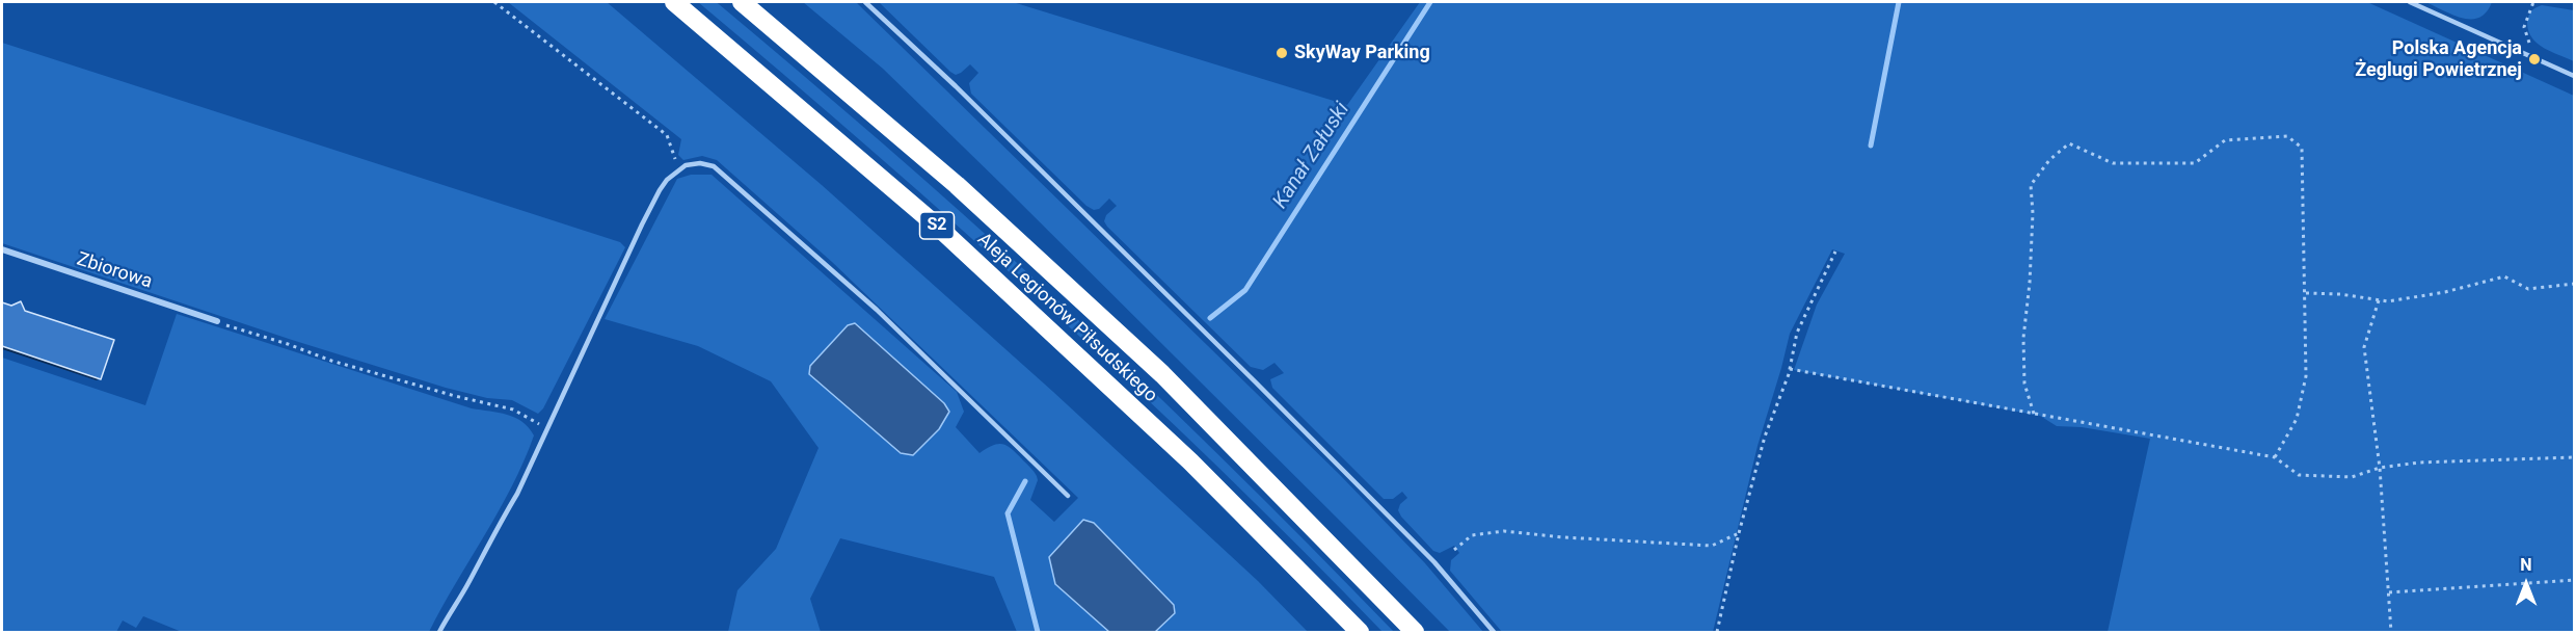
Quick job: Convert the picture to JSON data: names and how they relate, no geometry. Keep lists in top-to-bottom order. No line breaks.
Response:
{"streets":{"highway":["S2","Aleja Legionów Piłsudskiego"],"street":["Zbiorowa"]},"water":["Kanał Załuski"],"places":["SkyWay Parking","Polska Agencja Żeglugi Powietrznej"],"north":"top"}
